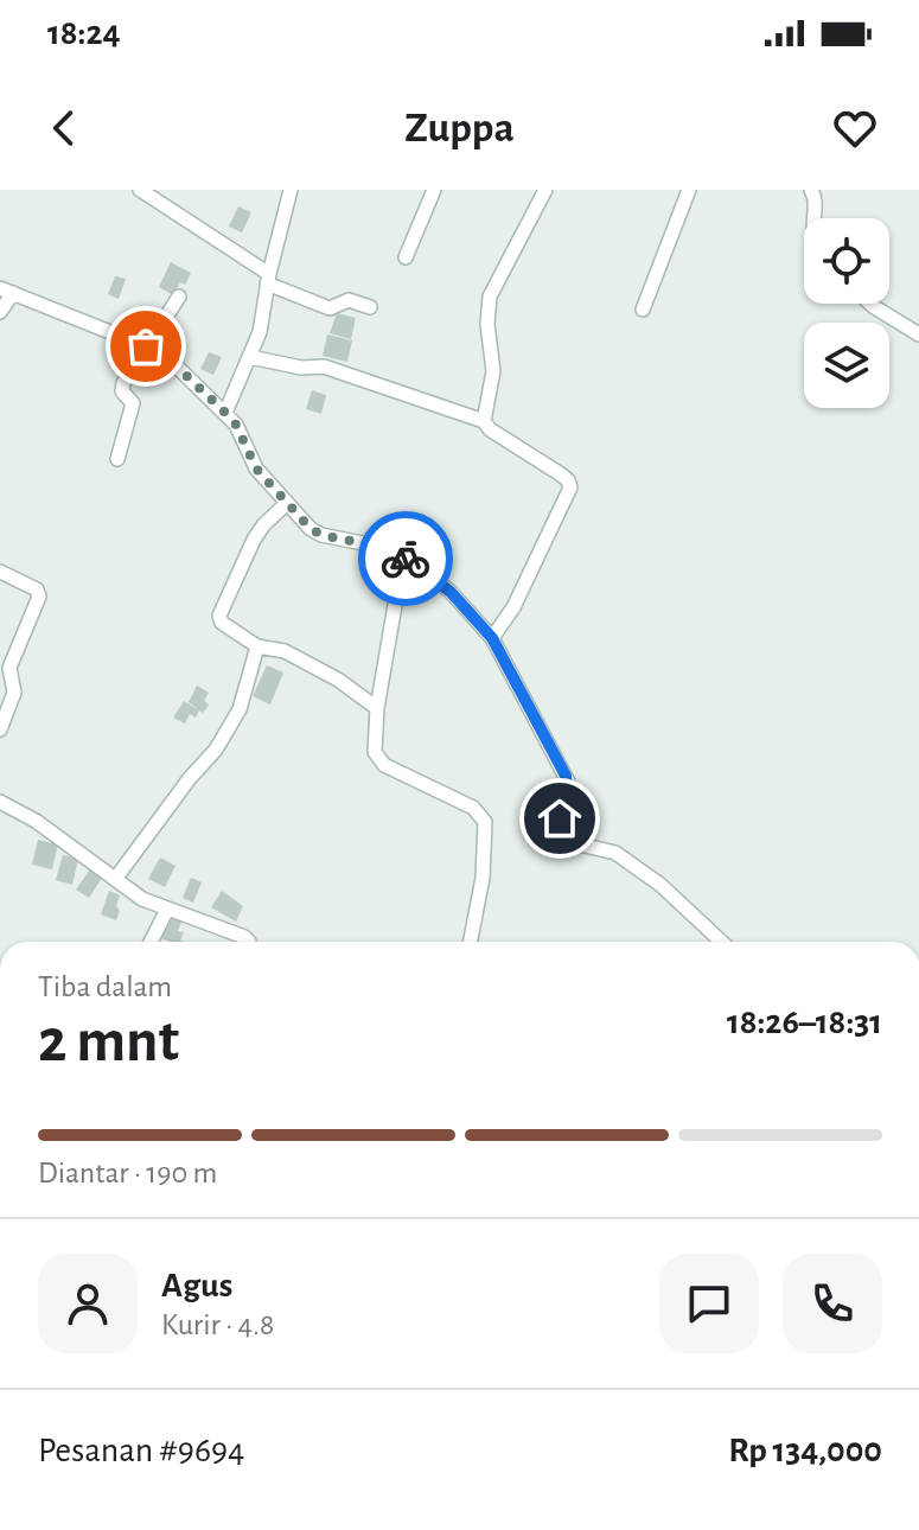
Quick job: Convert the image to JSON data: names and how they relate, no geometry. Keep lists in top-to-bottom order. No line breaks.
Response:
{"page":{"status":"18:24","header":"Zuppa","heading":["2 mnt","Tiba dalam","18:26–18:31"],"panel":["Agus","Kurir · 4.8","Pesanan #9694","Rp 134,000"],"bar":"Diantar · 190 m"}}
